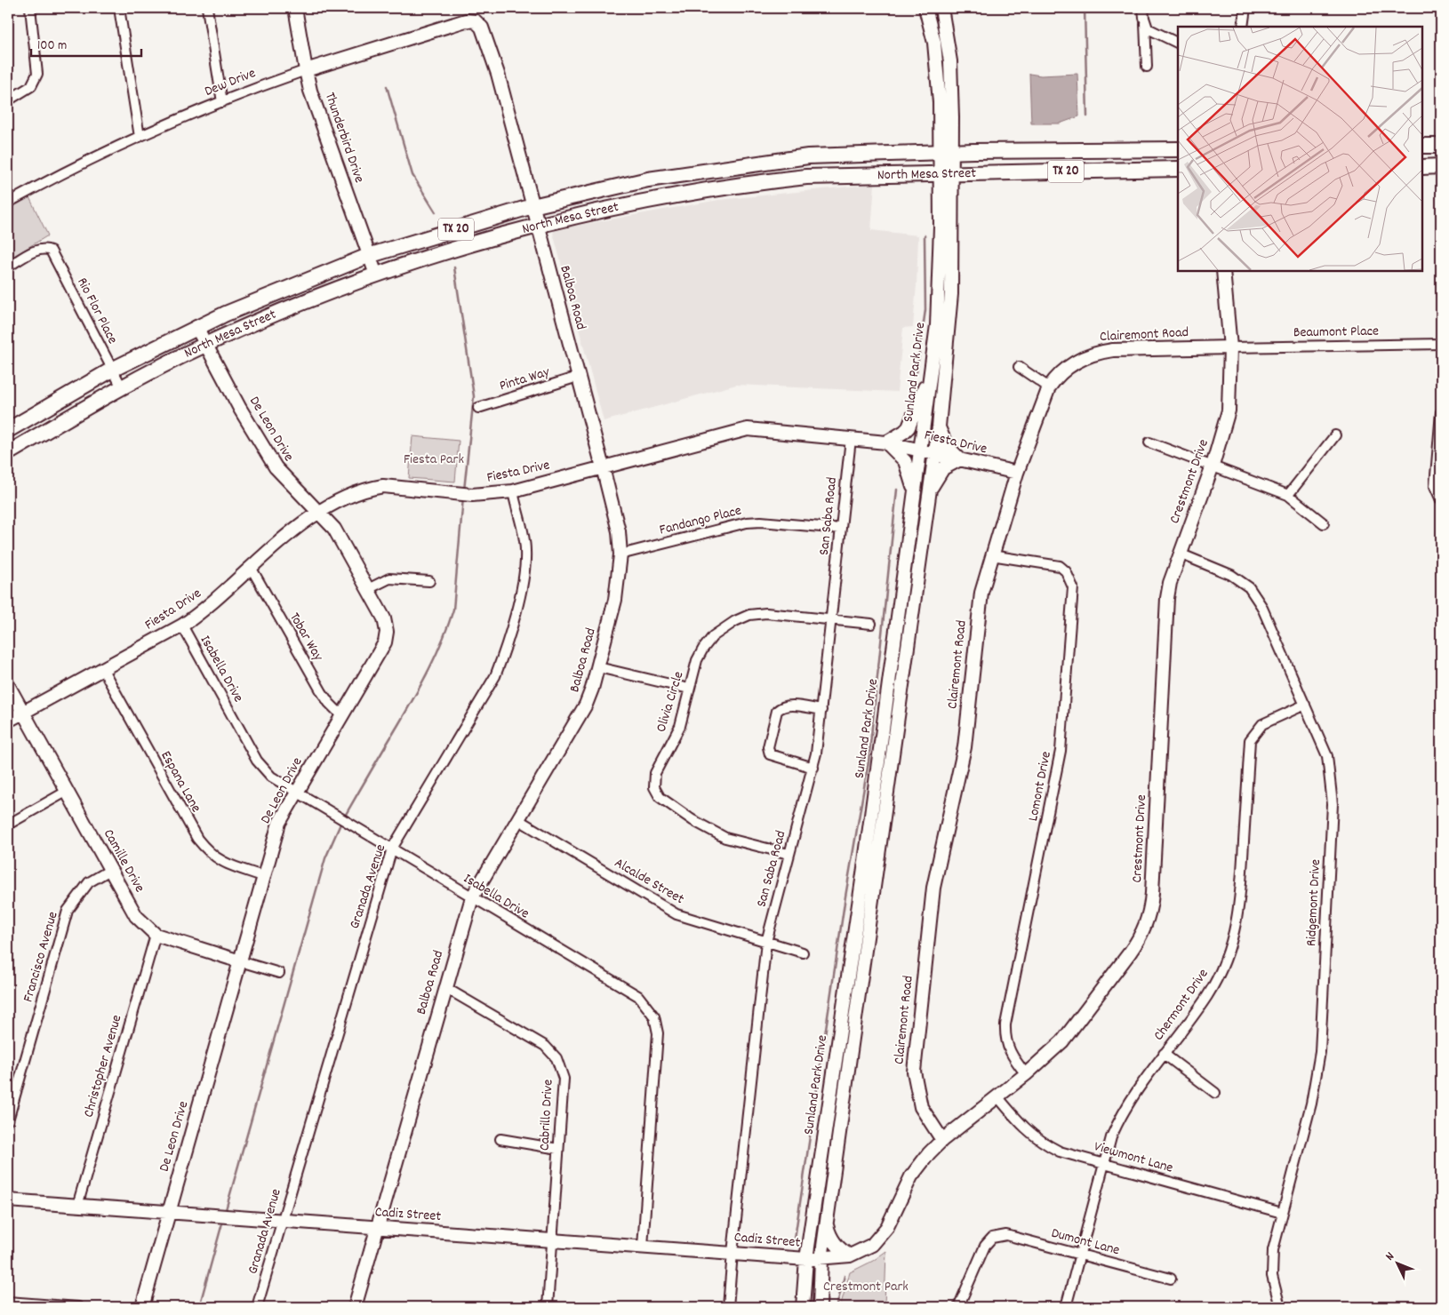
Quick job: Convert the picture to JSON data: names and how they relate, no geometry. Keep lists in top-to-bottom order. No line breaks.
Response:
{"streets":{"main road":["TX 20","North Mesa Street"],"street":["Dew Drive","Thunderbird Drive","Balboa Road","Rio Flor Place","Beaumont Place","Clairemont Road","Sunland Park Drive","Pinta Way","De Leon Drive","Fiesta Drive","Crestmont Drive","San Saba Road","Fandango Place","Tobar Way","Isabella Drive","Olivia Circle","Espana Lane","Lomont Drive","Camille Drive","Alcalde Street","Granada Avenue","Ridgemont Drive","Francisco Avenue","Chermont Drive","Christopher Avenue","Cabrillo Drive","Viewmont Lane","Cadiz Street","Dumont Lane"]},"crossings":[["Dew Drive","Thunderbird Drive"],["Dew Drive","Balboa Road"],["Thunderbird Drive","North Mesa Street"],["North Mesa Street","Balboa Road"],["North Mesa Street","Rio Flor Place"],["North Mesa Street","Sunland Park Drive"],["North Mesa Street","De Leon Drive"],["Balboa Road","Pinta Way"],["Balboa Road","Fiesta Drive"],["Balboa Road","Fandango Place"],["Balboa Road","Isabella Drive"],["Balboa Road","Alcalde Street"],["Balboa Road","Cabrillo Drive"],["Balboa Road","Cadiz Street"],["Beaumont Place","Clairemont Road"],["Beaumont Place","Crestmont Drive"],["Clairemont Road","Fiesta Drive"],["Clairemont Road","Crestmont Drive"],["Clairemont Road","Lomont Drive"],["Sunland Park Drive","Fiesta Drive"],["Sunland Park Drive","Crestmont Drive"],["Sunland Park Drive","Cadiz Street"],["De Leon Drive","Fiesta Drive"],["De Leon Drive","Tobar Way"],["De Leon Drive","Isabella Drive"],["De Leon Drive","Espana Lane"],["De Leon Drive","Camille Drive"],["De Leon Drive","Cadiz Street"],["Fiesta Drive","San Saba Road"],["Fiesta Drive","Tobar Way"],["Fiesta Drive","Isabella Drive"],["Fiesta Drive","Espana Lane"],["Fiesta Drive","Camille Drive"],["Fiesta Drive","Granada Avenue"],["Crestmont Drive","Lomont Drive"],["Crestmont Drive","Ridgemont Drive"],["Crestmont Drive","Viewmont Lane"],["Crestmont Drive","Cadiz Street"],["San Saba Road","Fandango Place"],["San Saba Road","Olivia Circle"],["San Saba Road","Alcalde Street"],["San Saba Road","Cadiz Street"],["Isabella Drive","Granada Avenue"],["Isabella Drive","Cadiz Street"],["Camille Drive","Francisco Avenue"],["Camille Drive","Christopher Avenue"],["Granada Avenue","Cadiz Street"],["Ridgemont Drive","Chermont Drive"],["Ridgemont Drive","Viewmont Lane"],["Chermont Drive","Viewmont Lane"],["Chermont Drive","Dumont Lane"],["Christopher Avenue","Cadiz Street"],["Cabrillo Drive","Cadiz Street"]],"parks":["Fiesta Park","Crestmont Park"],"scale_bar":"100 m","north":"top left"}
